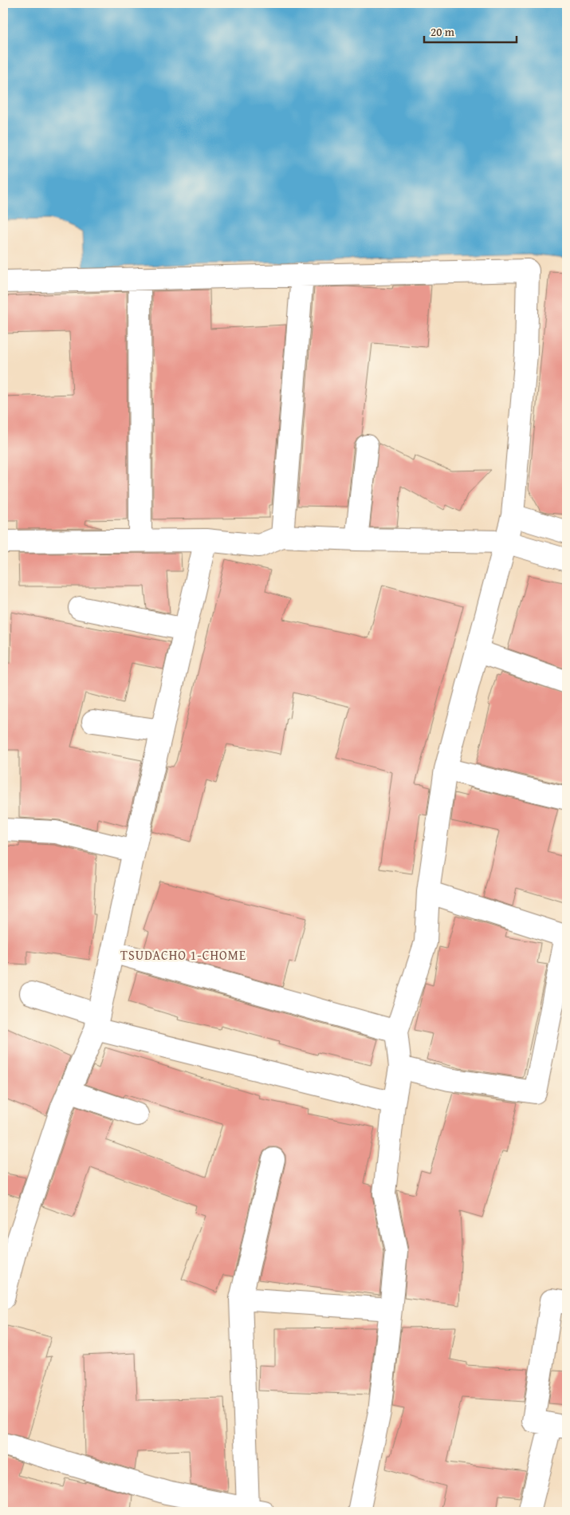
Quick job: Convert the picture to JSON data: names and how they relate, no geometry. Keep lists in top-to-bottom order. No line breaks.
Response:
{"districts":["TSUDACHO 1-CHOME"],"scale_bar":"20 m"}
